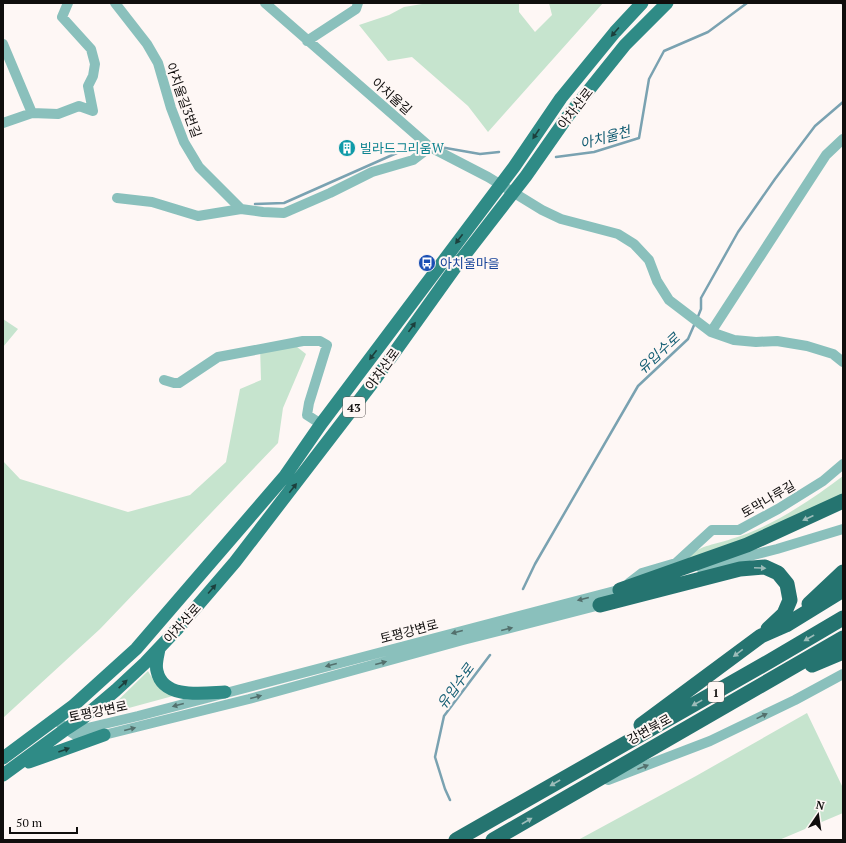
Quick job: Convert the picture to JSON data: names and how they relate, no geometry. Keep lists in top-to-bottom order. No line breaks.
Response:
{"streets":{"highway":["1","강변북로"],"main road":["아차산로","43"],"street":["아치울길","아치울길3번길","토막나루길","토평강변로"]},"crossings":[["아치울길","아차산로"],["아차산로","토평강변로"],["토막나루길","토평강변로"]],"water":["아치울천","유입수로"],"places":{"building":["빌라드그리움W"],"bus stop":["아치울마을"]},"scale_bar":"50 m","north":"top"}
